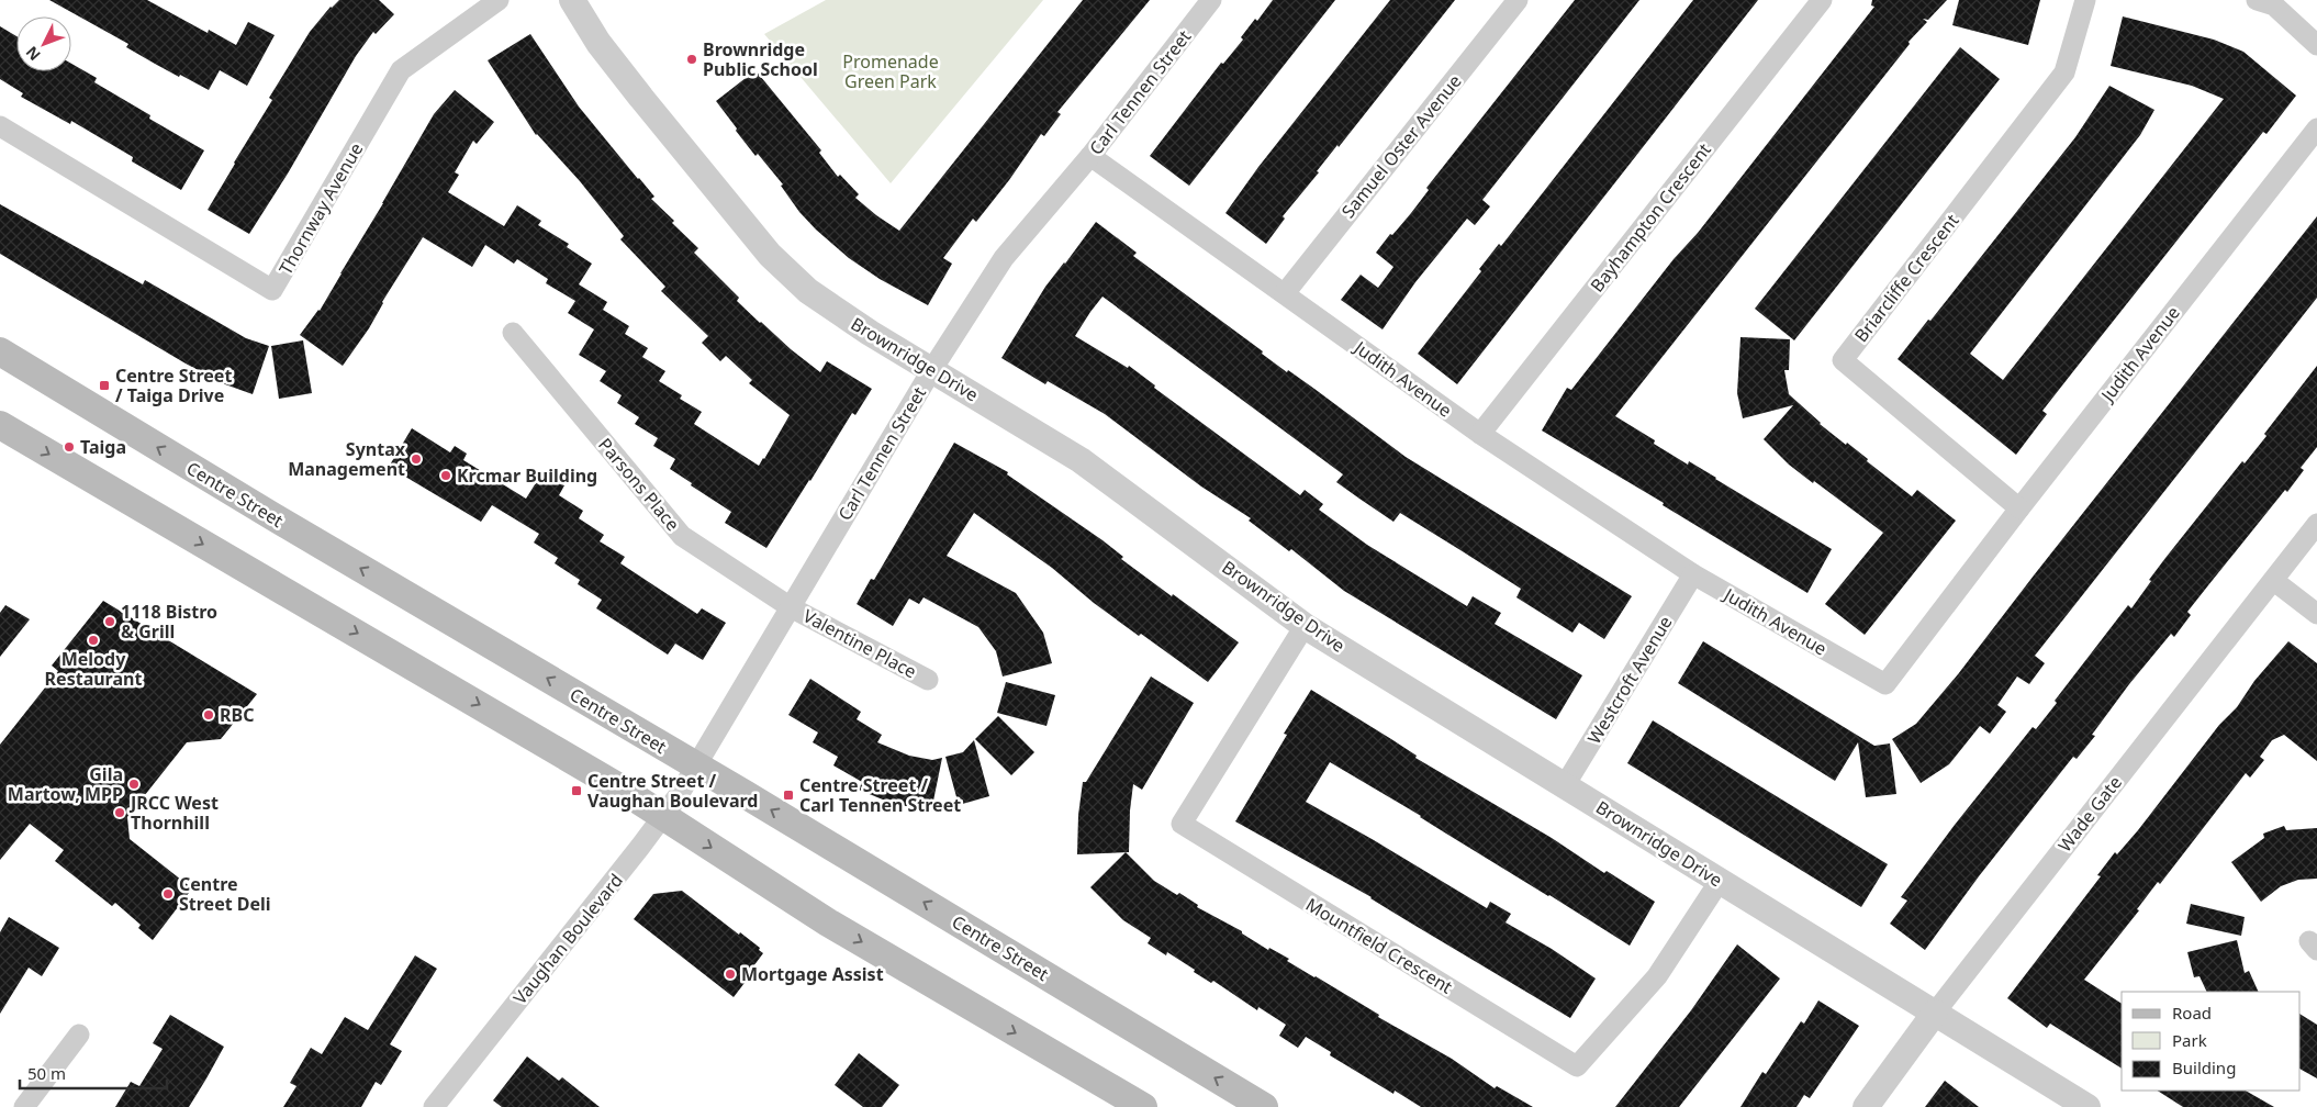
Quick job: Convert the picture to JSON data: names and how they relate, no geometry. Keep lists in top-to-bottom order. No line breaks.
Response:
{"streets":{"main road":["Centre Street"],"street":["Carl Tennen Street","Samuel Oster Avenue","Thornway Avenue","Bayhampton Crescent","Briarcliffe Crescent","Judith Avenue","Brownridge Drive","Parsons Place","Valentine Place","Westcroft Avenue","Wade Gate","Vaughan Boulevard","Mountfield Crescent"]},"crossings":[["Carl Tennen Street","Judith Avenue"],["Carl Tennen Street","Brownridge Drive"],["Carl Tennen Street","Parsons Place"],["Carl Tennen Street","Centre Street"],["Carl Tennen Street","Valentine Place"],["Carl Tennen Street","Vaughan Boulevard"],["Samuel Oster Avenue","Judith Avenue"],["Bayhampton Crescent","Judith Avenue"],["Briarcliffe Crescent","Judith Avenue"],["Judith Avenue","Westcroft Avenue"],["Brownridge Drive","Westcroft Avenue"],["Brownridge Drive","Wade Gate"],["Brownridge Drive","Mountfield Crescent"],["Parsons Place","Valentine Place"],["Centre Street","Vaughan Boulevard"]],"parks":["Promenade Green Park"],"places":{"other":["Brownridge Public School","Taiga","Syntax Management","Krcmar Building","1118 Bistro & Grill","Melody Restaurant","RBC","Gila Martow, MPP","JRCC West Thornhill","Centre Street Deli","Mortgage Assist"],"transit":["Centre Street / Taiga Drive","Centre Street / Vaughan Boulevard","Centre Street / Carl Tennen Street"]},"legend":["Road","Park","Building"],"scale_bar":"50 m","north":"bottom left"}
